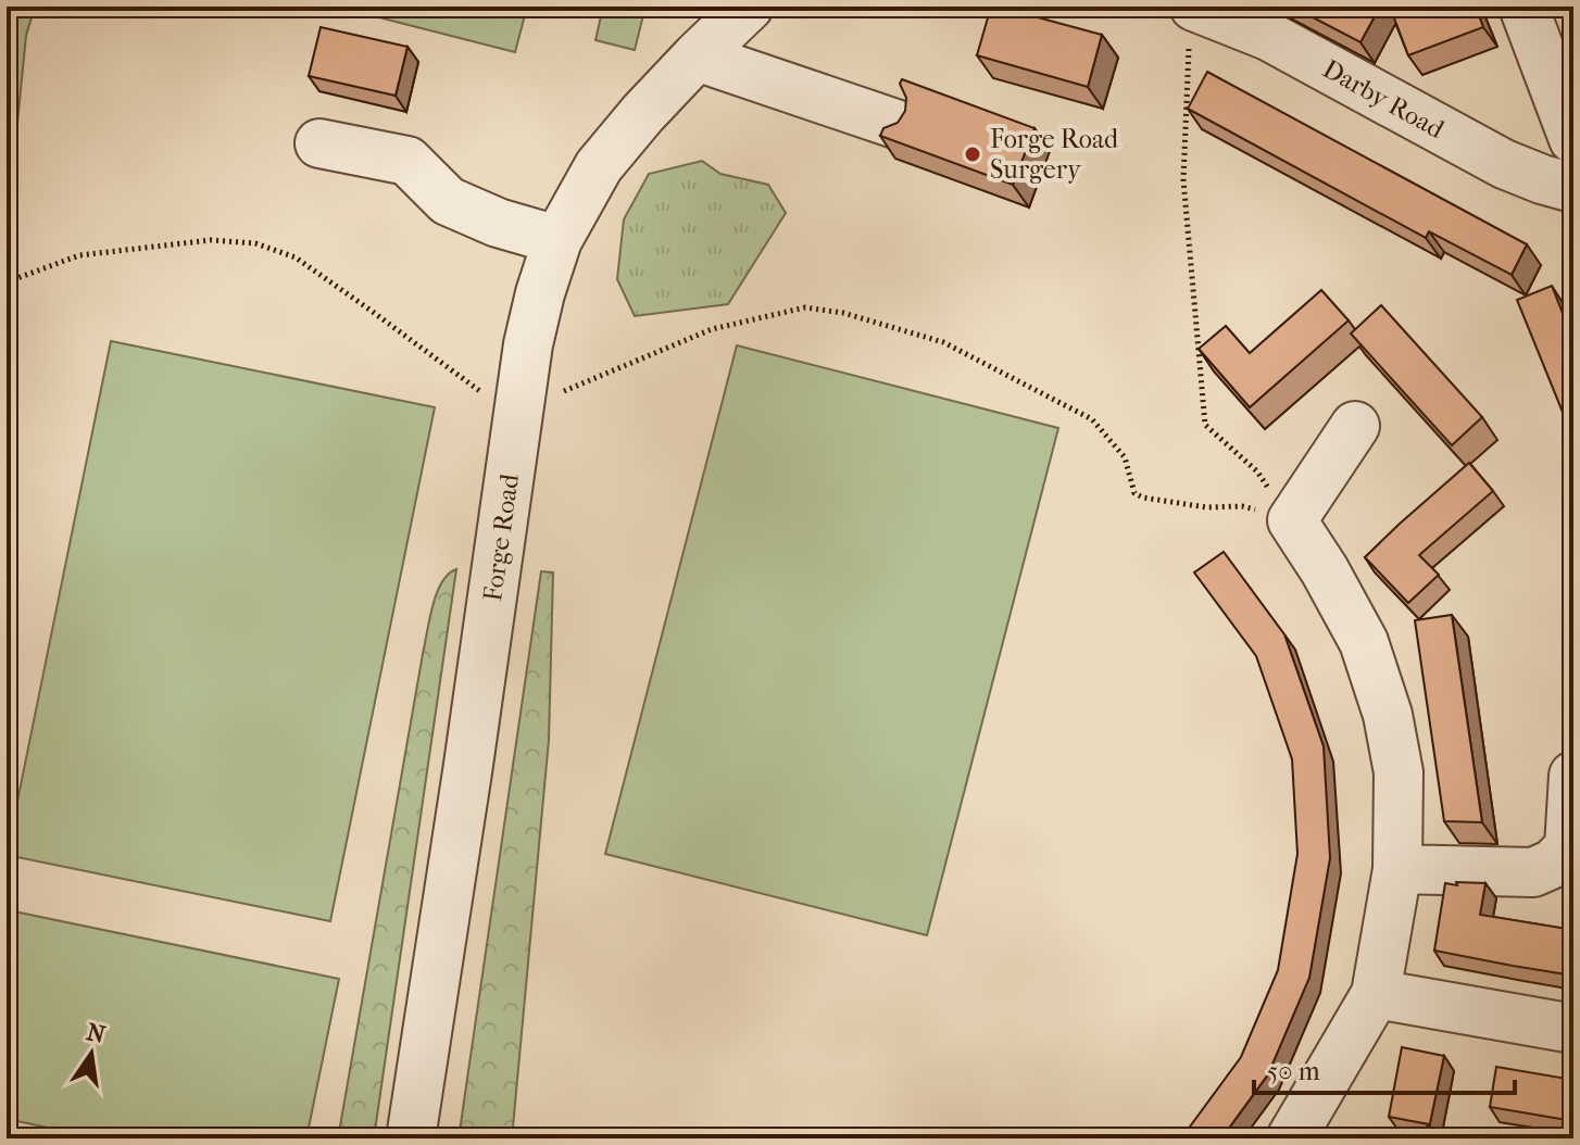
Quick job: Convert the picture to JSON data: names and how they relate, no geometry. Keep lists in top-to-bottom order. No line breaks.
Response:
{"streets":{"street":["Darby Road","Forge Road"]},"places":["Forge Road Surgery"],"scale_bar":"50 m","north":"top"}
